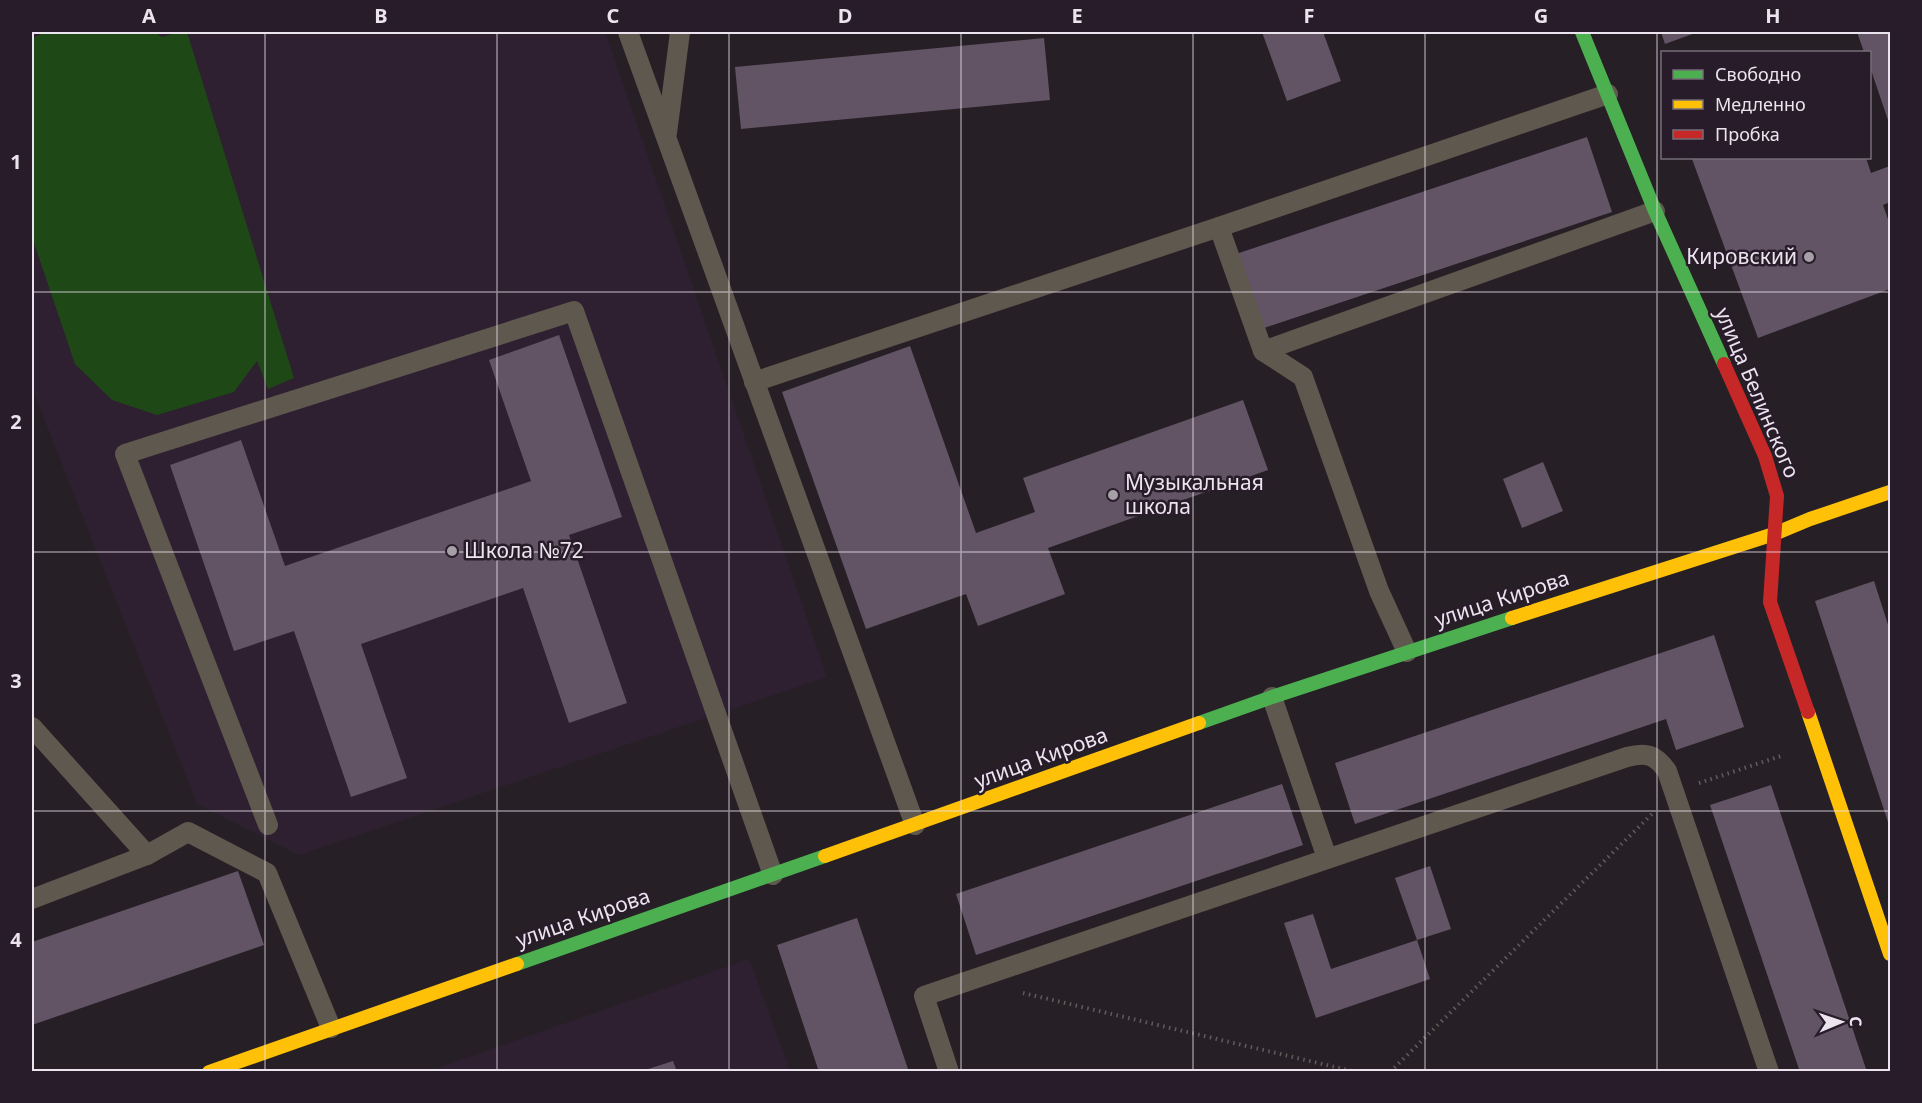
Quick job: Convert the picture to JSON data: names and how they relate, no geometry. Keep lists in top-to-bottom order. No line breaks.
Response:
{"streets":{"street":["улица Белинского","улица Кирова"]},"crossings":[["улица Белинского","улица Кирова"]],"places":["Кировский","Музыкальная школа","Школа №72"],"legend":["Свободно","Медленно","Пробка"],"north":"right","grid":{"columns":["A","B","C","D","E","F","G","H"],"rows":["1","2","3","4"]}}
